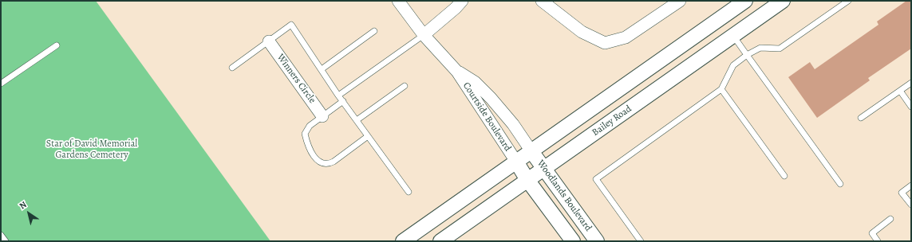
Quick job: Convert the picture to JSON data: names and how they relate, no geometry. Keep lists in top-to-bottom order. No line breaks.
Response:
{"streets":{"street":["Winners Circle","Courtside Boulevard","Bailey Road","Woodlands Boulevard"]},"crossings":[["Courtside Boulevard","Woodlands Boulevard"],["Bailey Road","Woodlands Boulevard"]],"parks":["Star of David Memorial Gardens Cemetery"],"north":"top left"}
